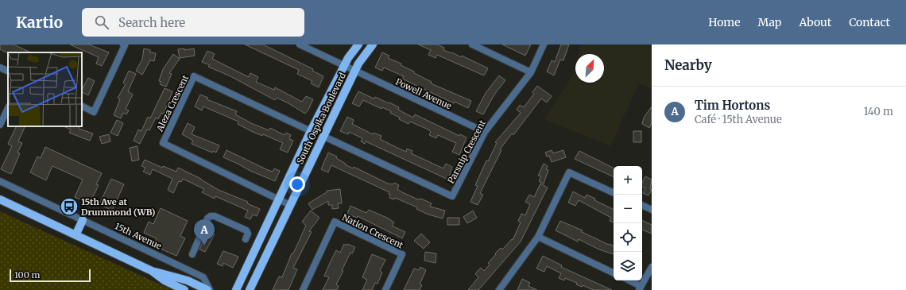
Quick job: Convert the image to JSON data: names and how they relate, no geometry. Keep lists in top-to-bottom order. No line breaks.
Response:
{"streets":{"main road":["South Ospika Boulevard","15th Avenue"],"street":["Powell Avenue","Aleza Crescent","Parsnip Crescent","Nation Crescent"]},"crossings":[["Powell Avenue","South Ospika Boulevard"],["Powell Avenue","Parsnip Crescent"],["Aleza Crescent","South Ospika Boulevard"],["South Ospika Boulevard","Parsnip Crescent"]],"places":{"bus stop":["15th Ave at Drummond (WB)"]},"scale_bar":"100 m","north":"top right","page":{"header":"Kartio","search":"Search here","nav":["Home","Map","About","Contact"],"heading":"Nearby","list":[{"mark":"A","name":"Tim Hortons","note":"Café · 15th Avenue","value":"140 m"}],"map_buttons":["+","−"],"pins":"A","scale":"100 m"}}
